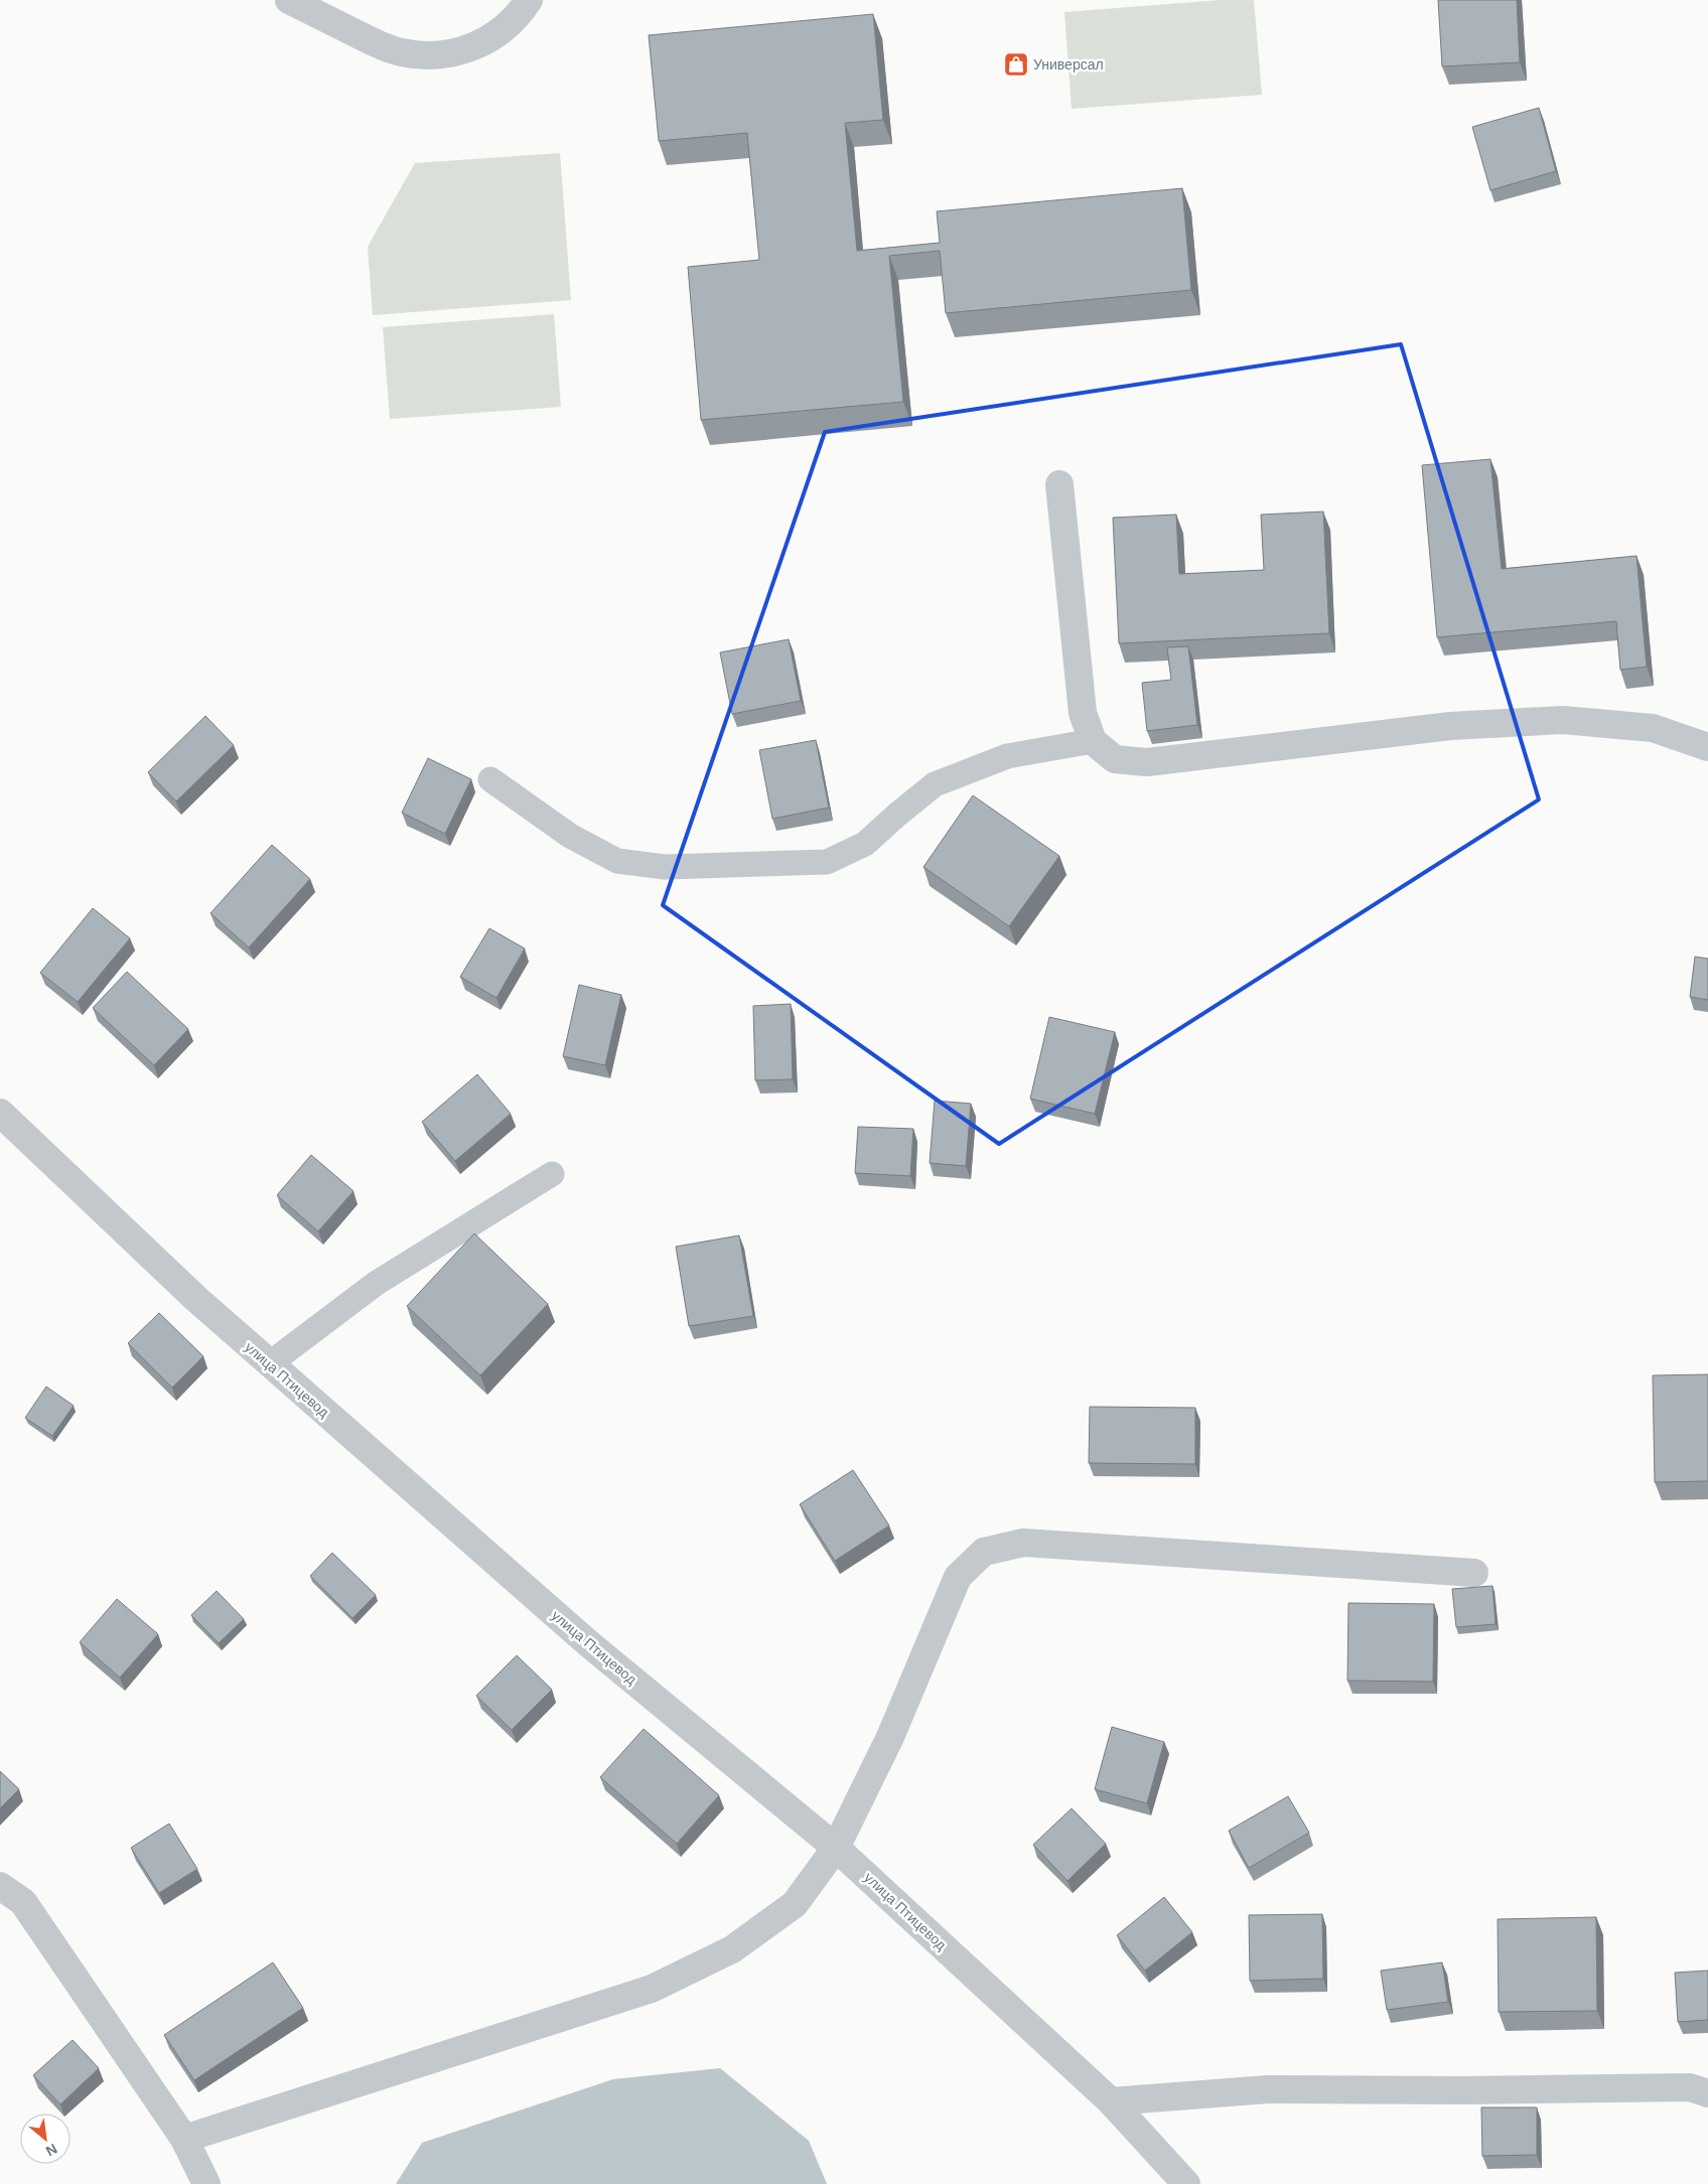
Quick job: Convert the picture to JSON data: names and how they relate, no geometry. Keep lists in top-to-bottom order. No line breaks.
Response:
{"streets":{"street":["улица Птицевод"]},"places":{"shop":["Универсал"]},"north":"bottom right"}
